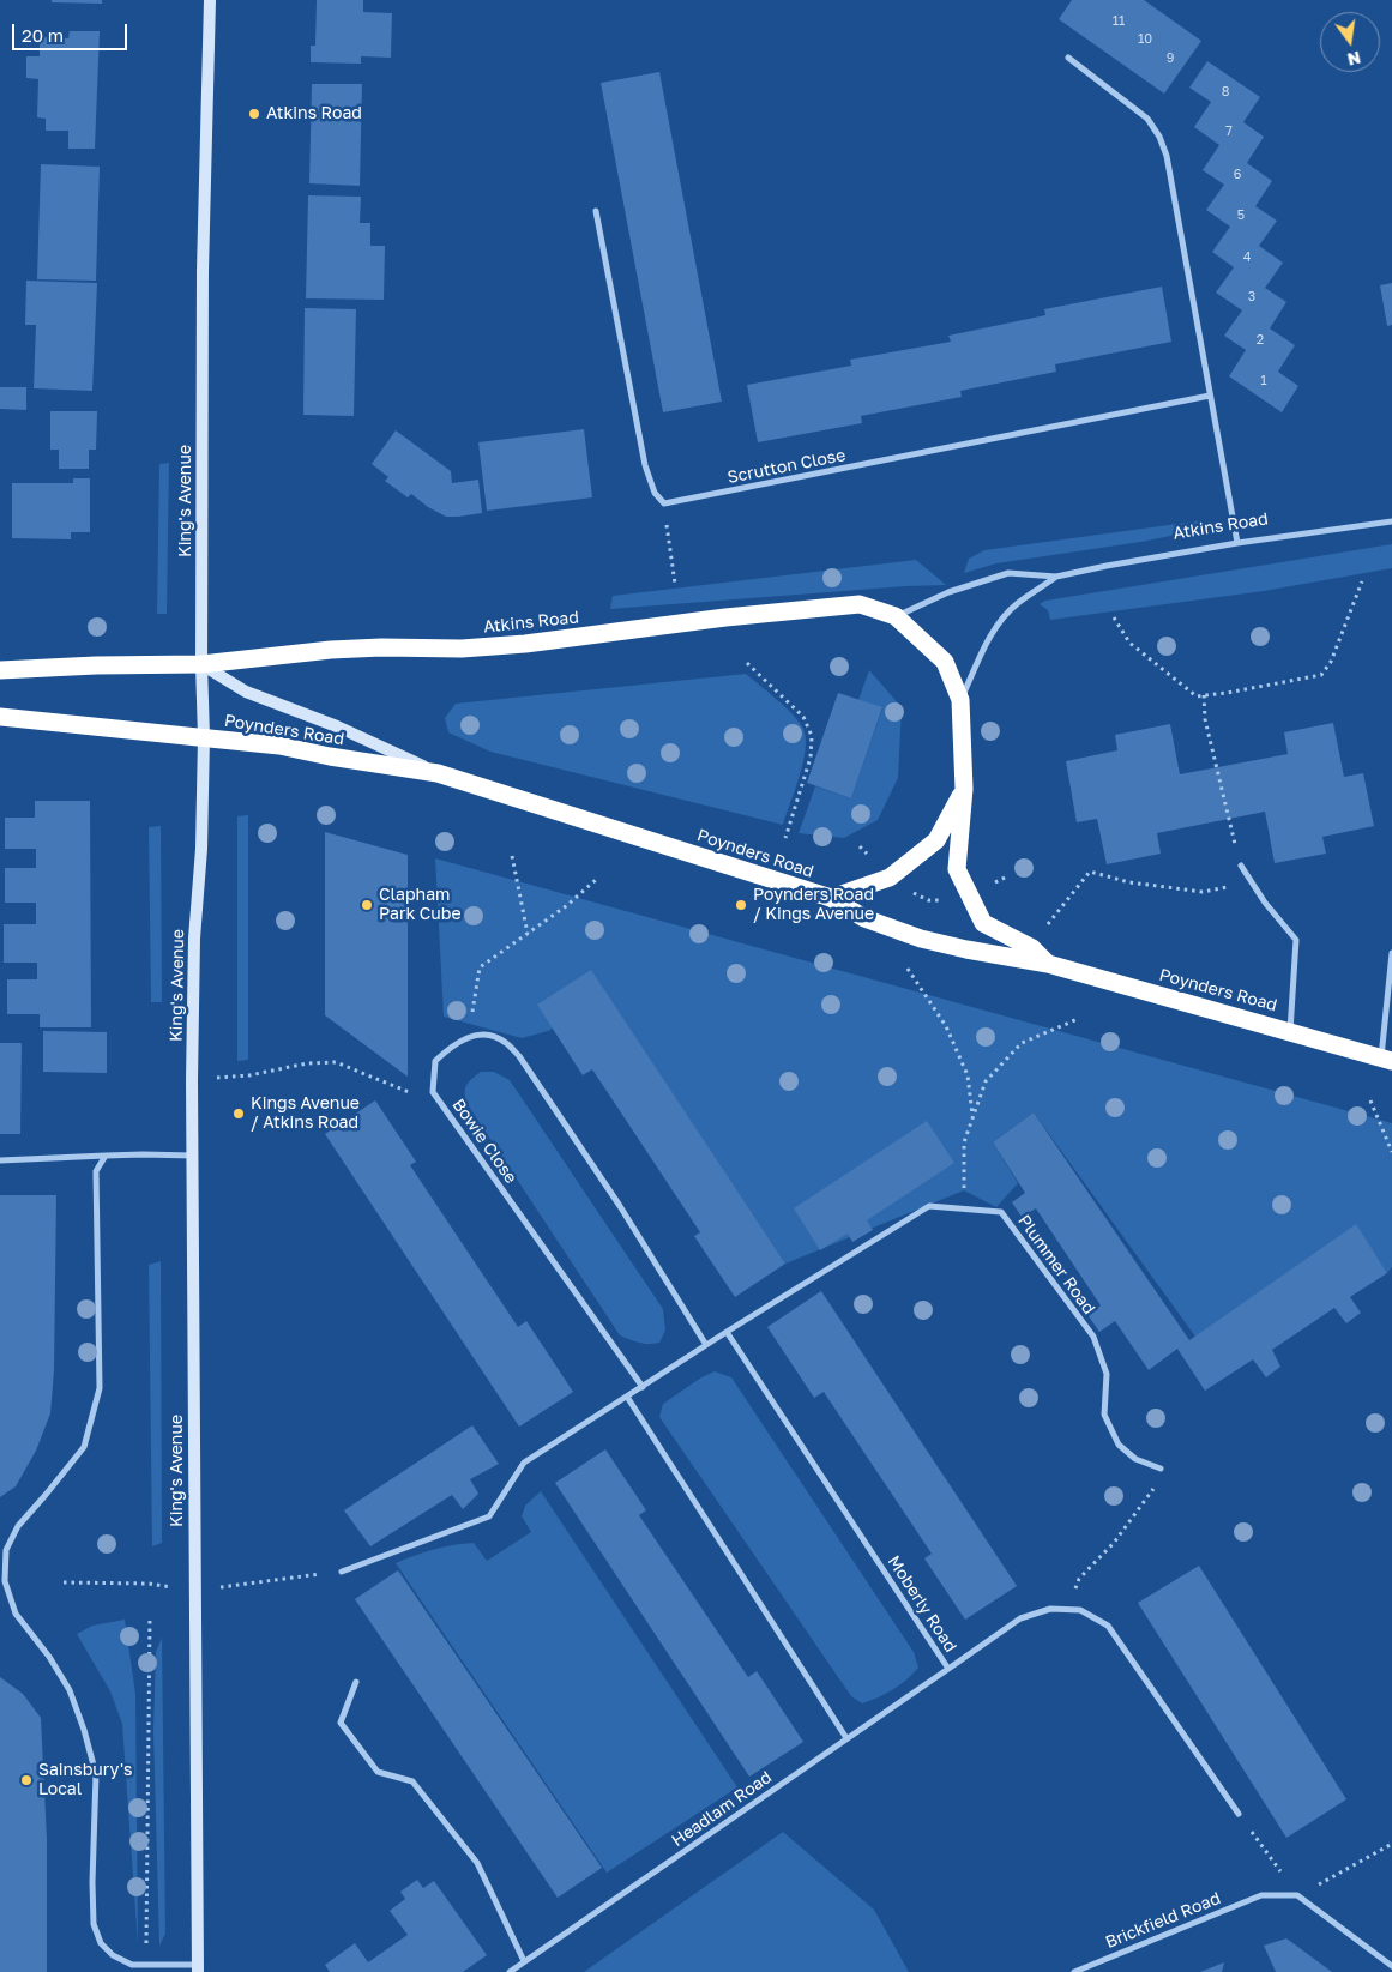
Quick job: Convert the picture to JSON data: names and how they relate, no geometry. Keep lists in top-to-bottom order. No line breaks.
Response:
{"streets":{"highway":["Atkins Road","Poynders Road"],"main road":["King's Avenue"],"street":["Scrutton Close","Bowie Close","Plummer Road","Moberly Road","Headlam Road","Brickfield Road"]},"crossings":[["King's Avenue","Atkins Road"],["King's Avenue","Poynders Road"],["Plummer Road","Moberly Road"],["Moberly Road","Headlam Road"]],"places":["Atkins Road","Clapham Park Cube","Poynders Road / Kings Avenue","Kings Avenue / Atkins Road","Sainsbury's Local"],"house_numbers":["11","10","9","8","7","6","5","4","3","2","1"],"scale_bar":"20 m","north":"bottom"}
